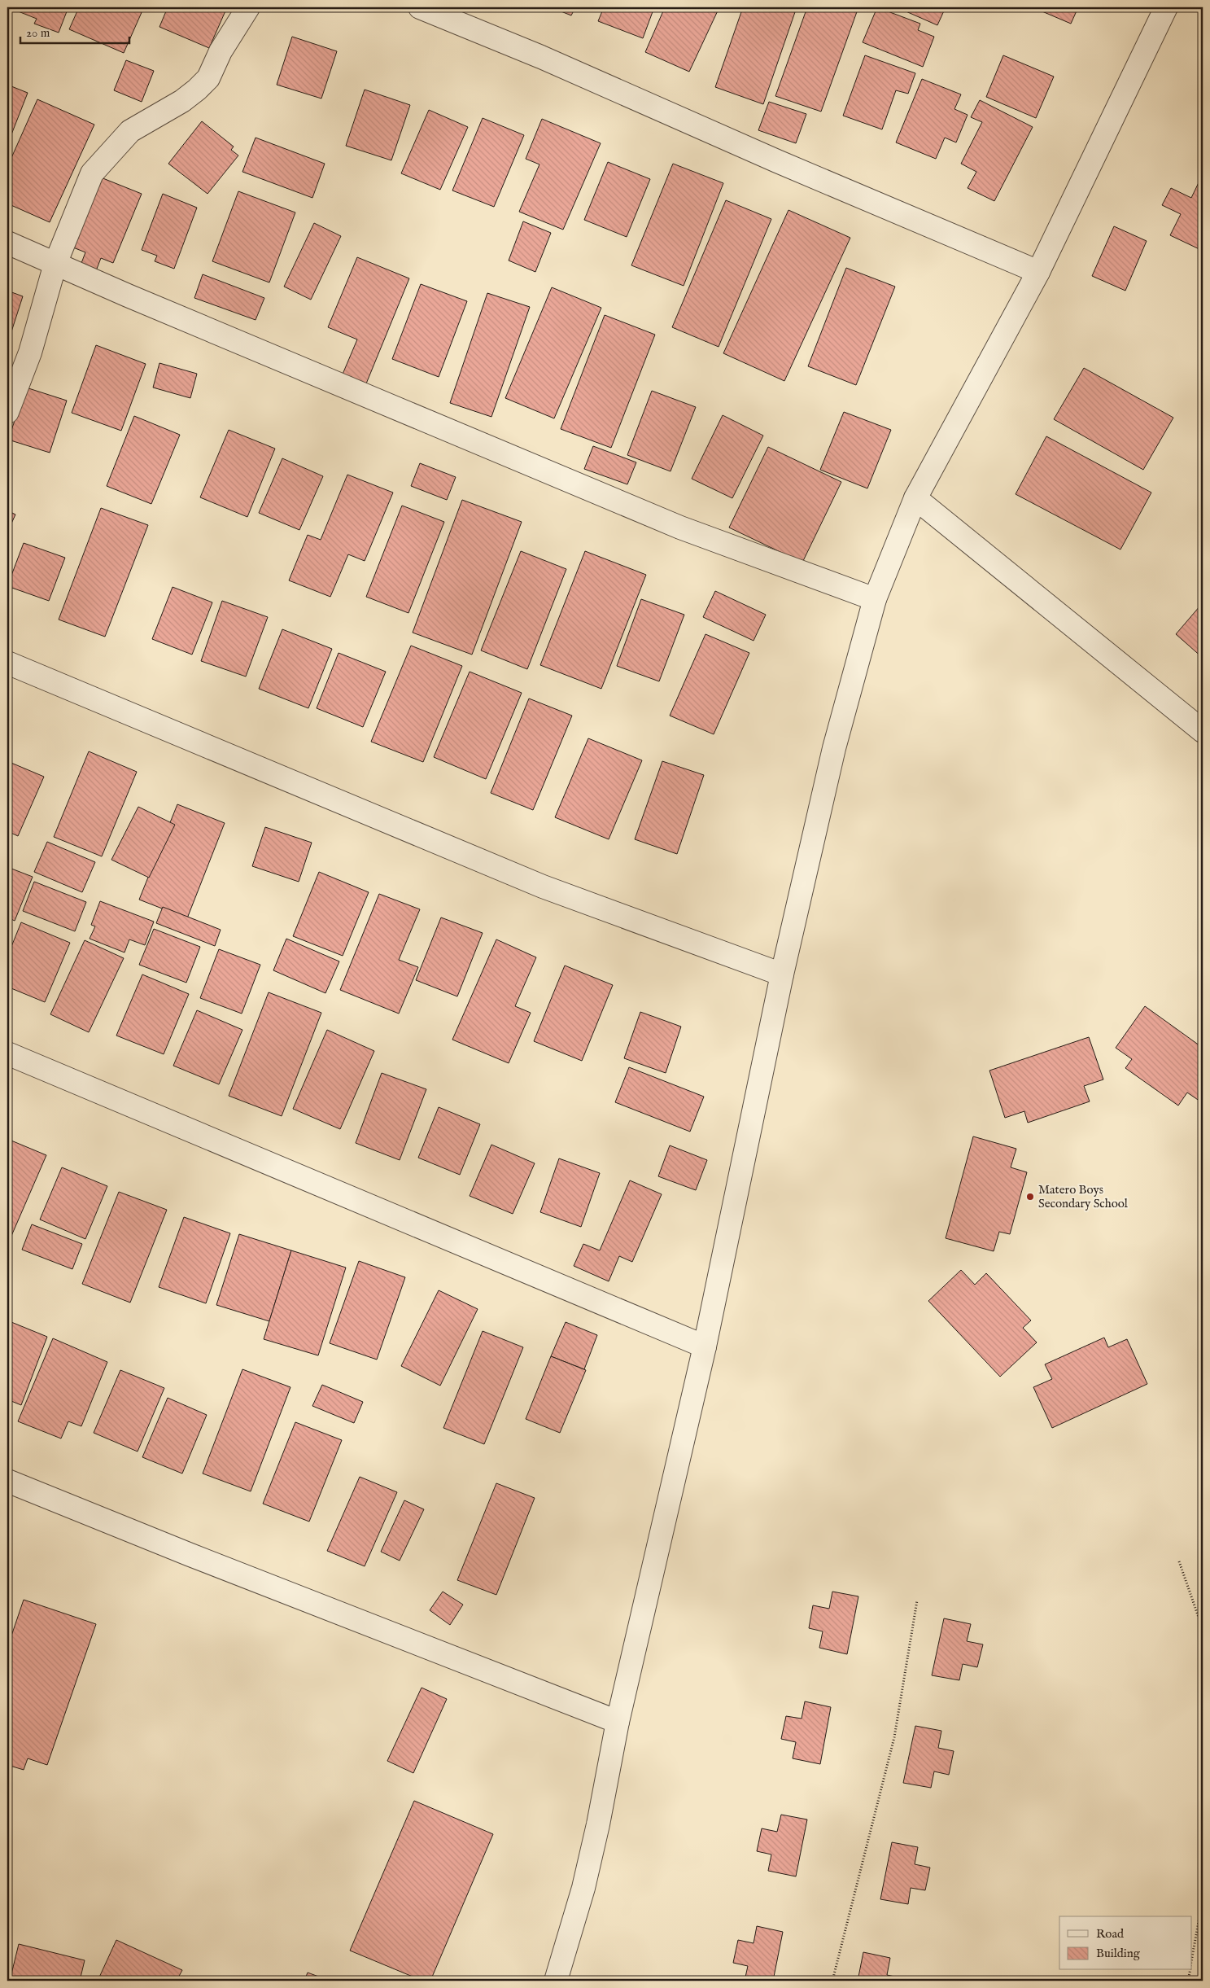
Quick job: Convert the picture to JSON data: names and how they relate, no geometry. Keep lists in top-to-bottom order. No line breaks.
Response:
{"places":["Matero Boys Secondary School"],"legend":["Road","Building"],"scale_bar":"20 m"}
